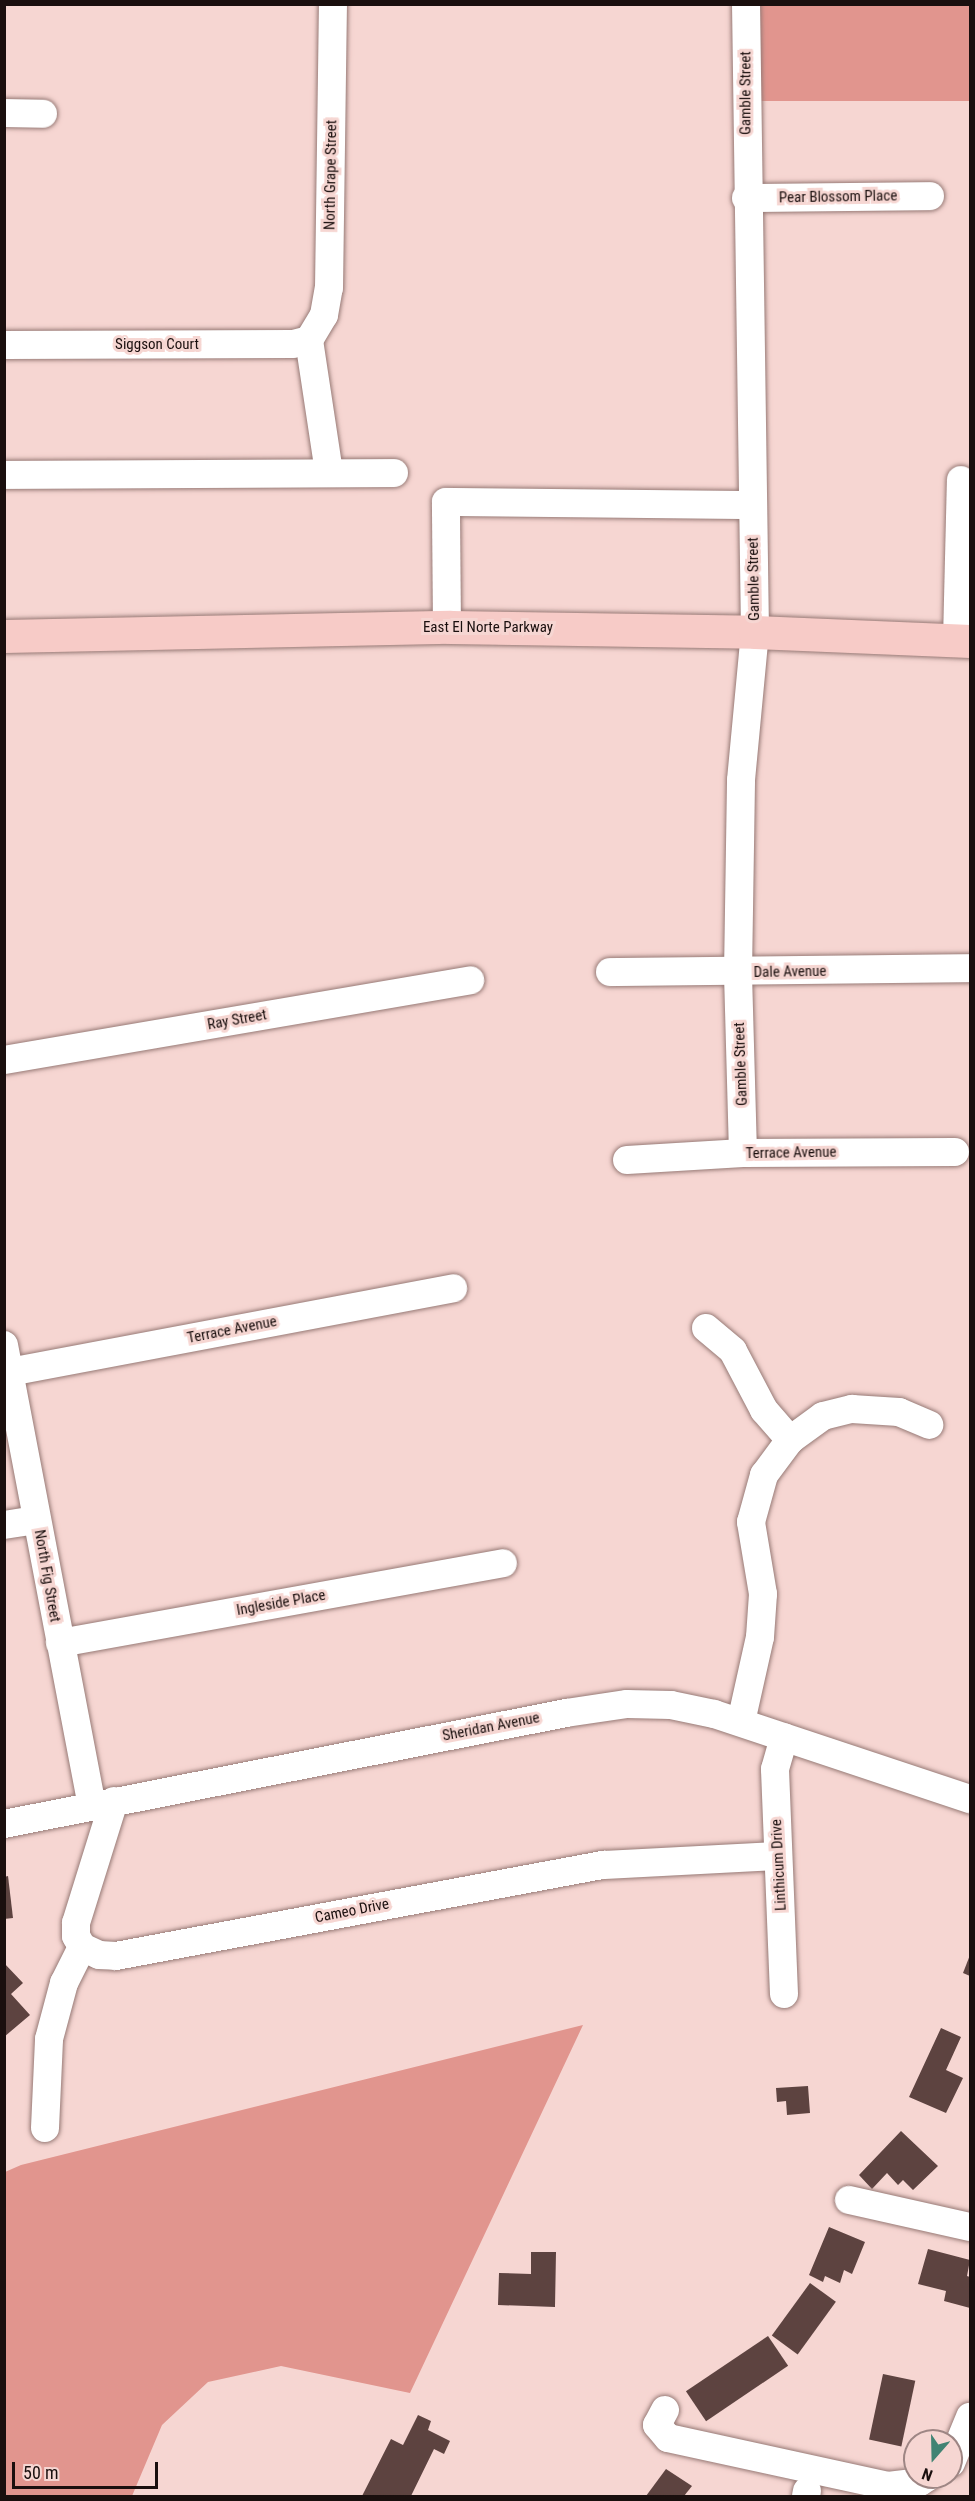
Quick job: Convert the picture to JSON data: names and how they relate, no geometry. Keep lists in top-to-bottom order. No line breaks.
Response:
{"streets":{"main road":["East El Norte Parkway"],"street":["Gamble Street","North Grape Street","Pear Blossom Place","Siggson Court","Dale Avenue","Ray Street","Terrace Avenue","North Fig Street","Ingleside Place","Sheridan Avenue","Linthicum Drive","Cameo Drive"]},"crossings":[["Gamble Street","Pear Blossom Place"],["Gamble Street","East El Norte Parkway"],["Gamble Street","Dale Avenue"],["Gamble Street","Terrace Avenue"],["North Grape Street","Siggson Court"],["Terrace Avenue","North Fig Street"],["North Fig Street","Ingleside Place"],["North Fig Street","Sheridan Avenue"],["Sheridan Avenue","Linthicum Drive"],["Linthicum Drive","Cameo Drive"]],"scale_bar":"50 m","north":"bottom"}
